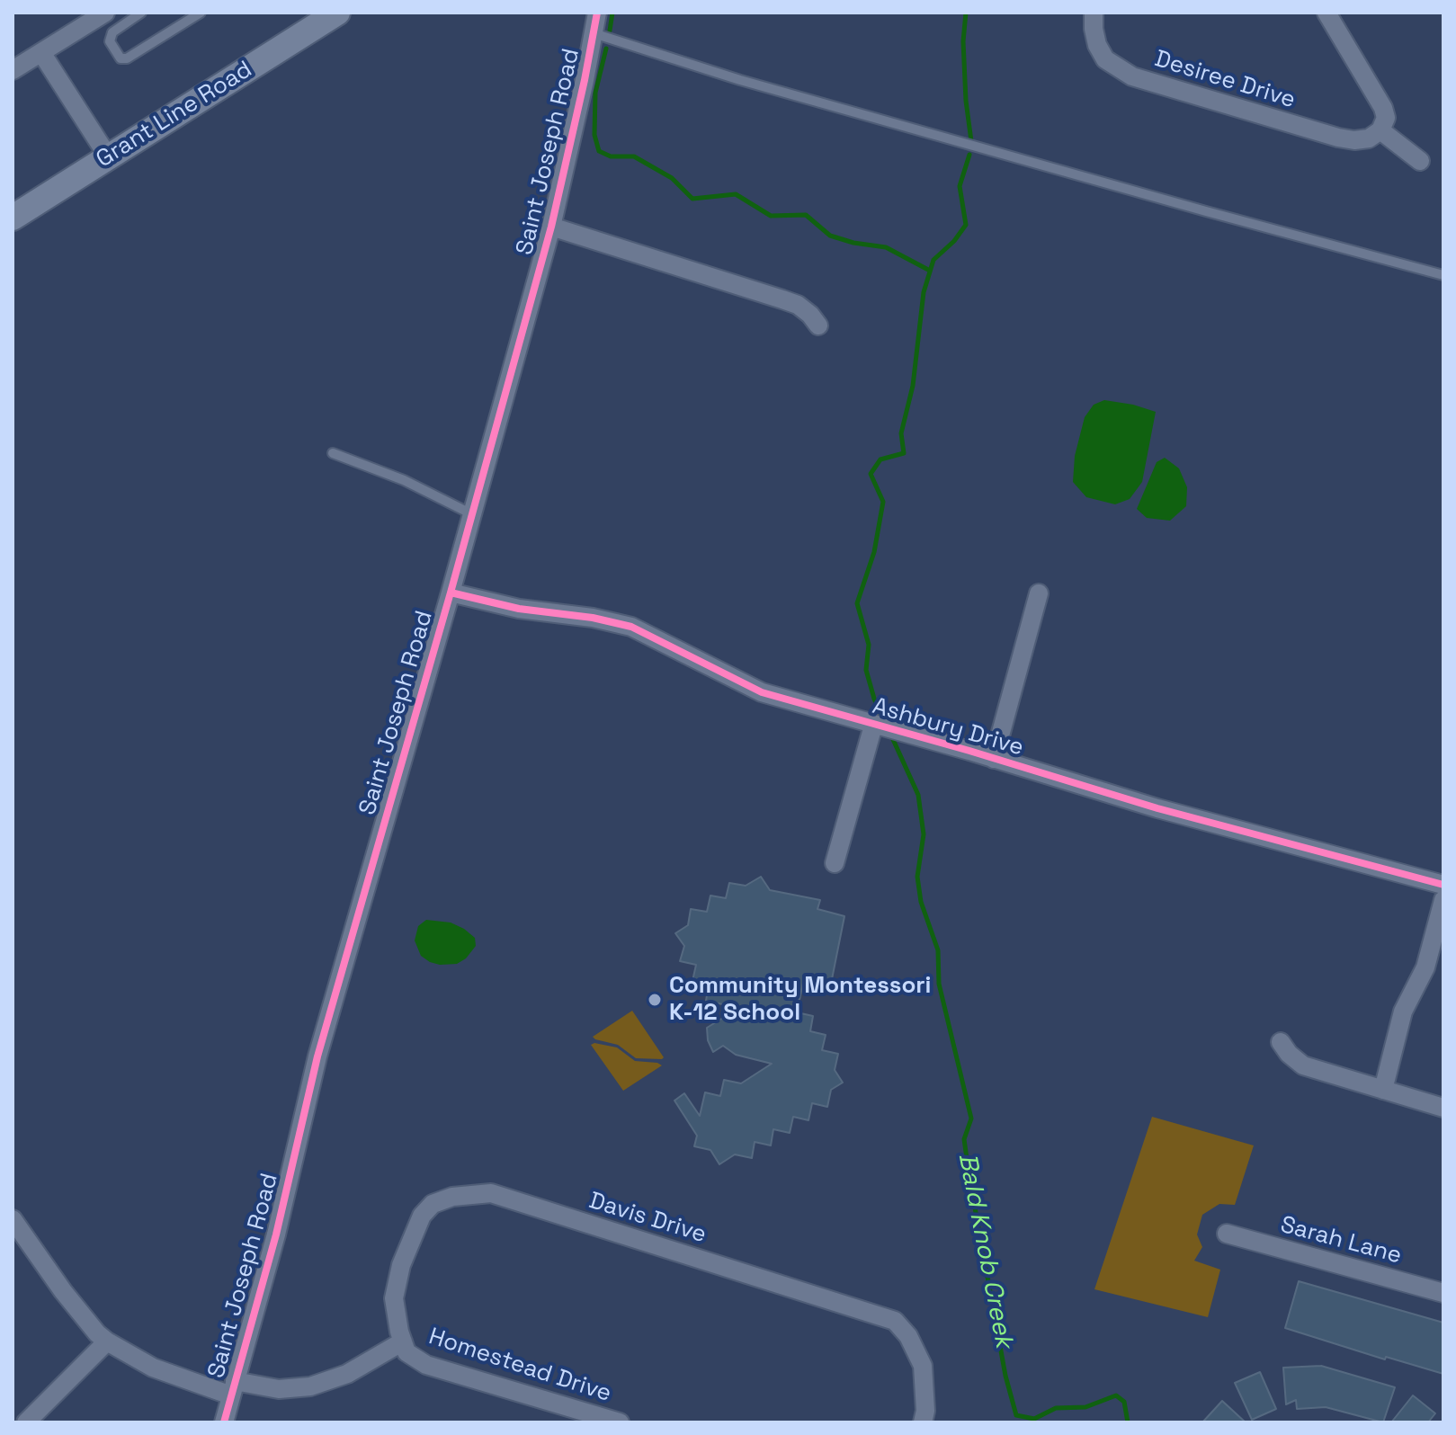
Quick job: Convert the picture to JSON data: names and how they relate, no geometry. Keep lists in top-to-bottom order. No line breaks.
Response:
{"streets":{"main road":["Grant Line Road"],"street":["Desiree Drive","Saint Joseph Road","Ashbury Drive","Davis Drive","Sarah Lane","Homestead Drive"]},"crossings":[["Saint Joseph Road","Ashbury Drive"],["Saint Joseph Road","Homestead Drive"],["Davis Drive","Homestead Drive"]],"water":["Bald Knob Creek"],"places":["Community Montessori K-12 School"]}
